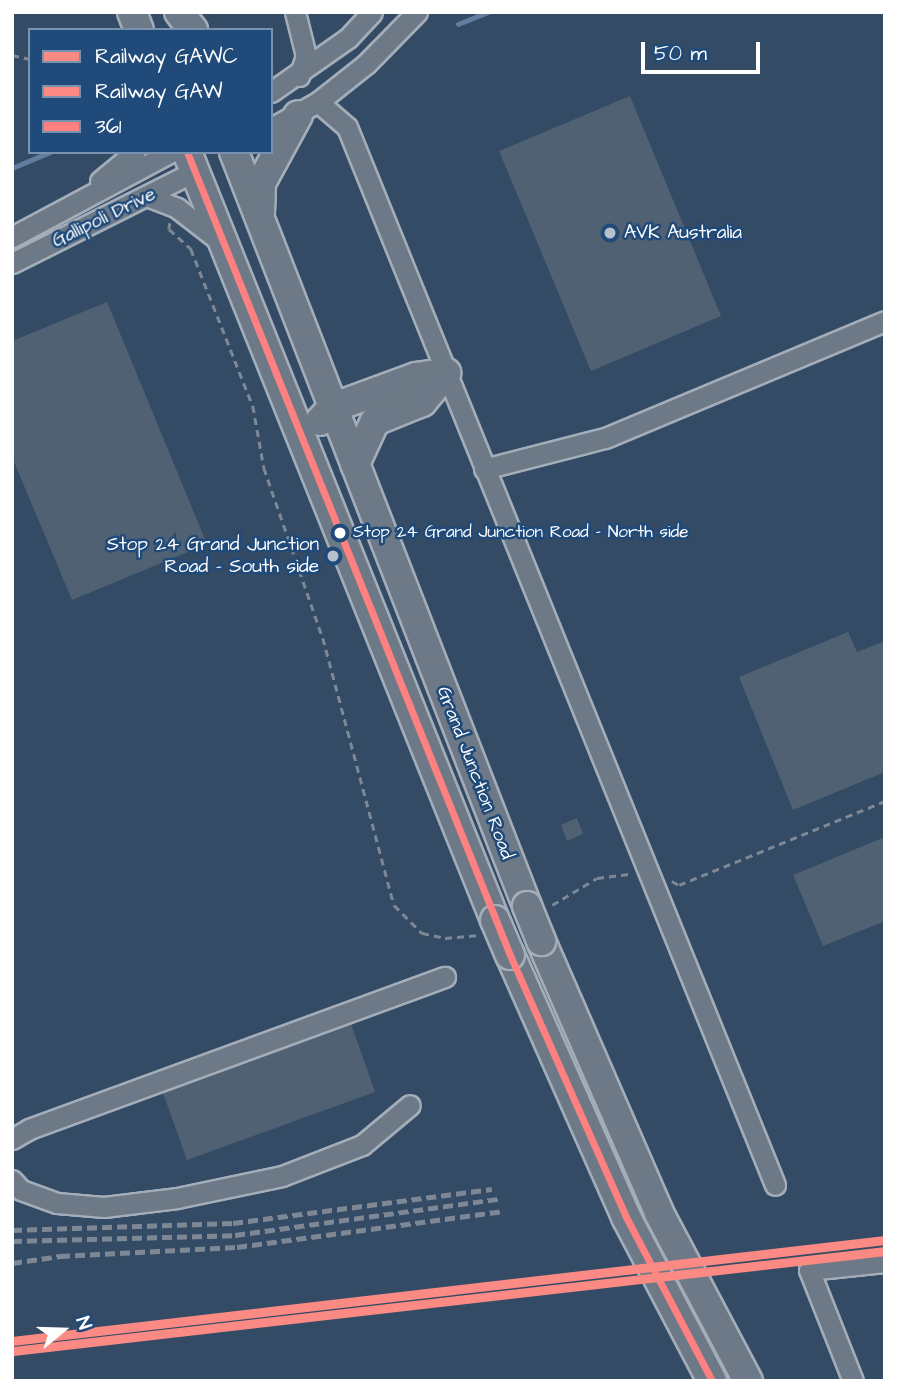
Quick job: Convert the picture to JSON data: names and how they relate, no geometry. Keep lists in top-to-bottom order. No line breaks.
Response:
{"streets":{"highway":["Grand Junction Road"],"street":["Gallipoli Drive"]},"crossings":[["Gallipoli Drive","Grand Junction Road"]],"places":["AVK Australia","Stop 24 Grand Junction Road - North side","Stop 24 Grand Junction Road - South side"],"lines":["transit line 361","rail line GAWC","rail line GAW"],"legend":["Railway GAWC","Railway GAW","361"],"scale_bar":"50 m","north":"right"}
